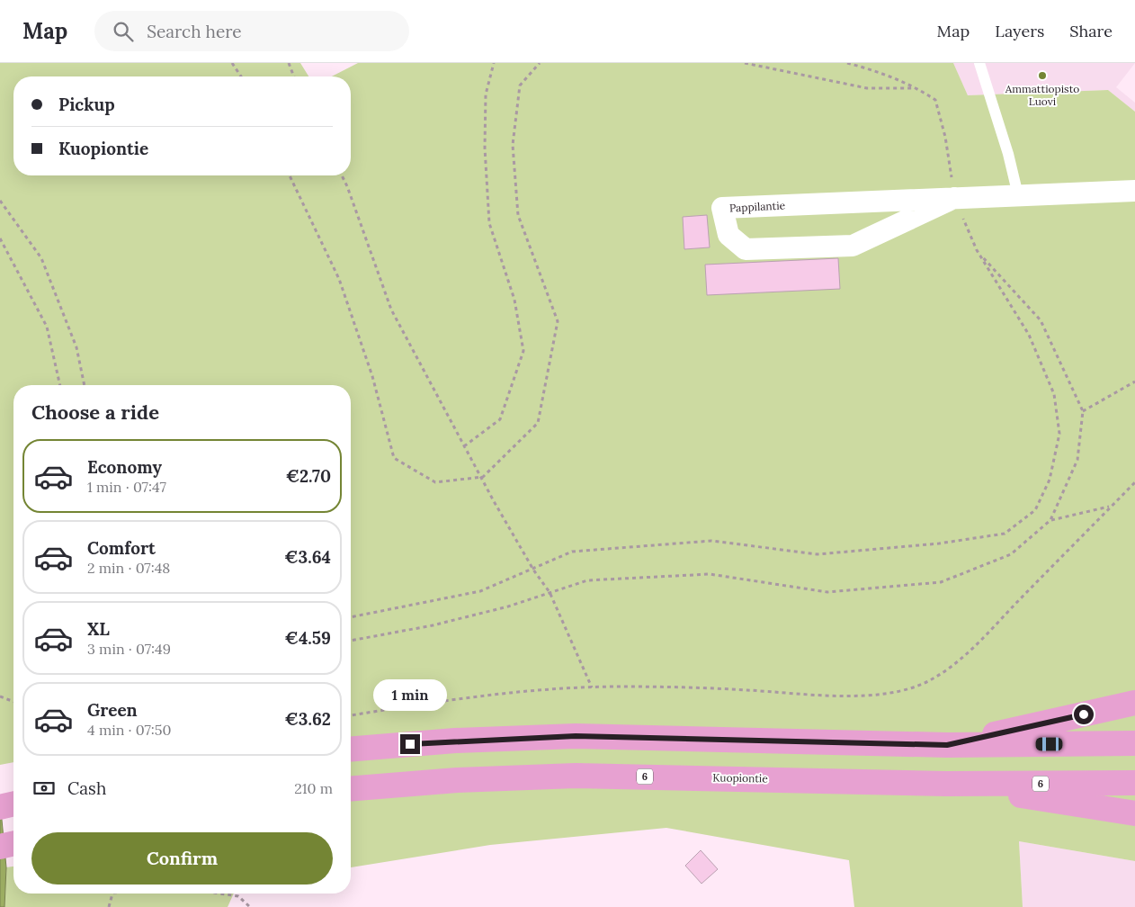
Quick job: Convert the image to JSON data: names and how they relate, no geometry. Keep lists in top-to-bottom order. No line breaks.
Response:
{"streets":{"highway":["6","Kuopiontie"],"street":["Pappilantie"]},"places":["Ammattiopisto Luovi"],"page":{"header":"Map","search":"Search here","nav":["Map","Layers","Share"],"banner":["Pickup","Kuopiontie"],"heading":"Choose a ride","list":[{"name":"Economy","note":"1 min · 07:47","value":"€2.70"},{"name":"Comfort","note":"2 min · 07:48","value":"€3.64"},{"name":"XL","note":"3 min · 07:49","value":"€4.59"},{"name":"Green","note":"4 min · 07:50","value":"€3.62"}],"bubble":"1 min","pay":["Cash","210 m"],"buttons":"Confirm"}}
